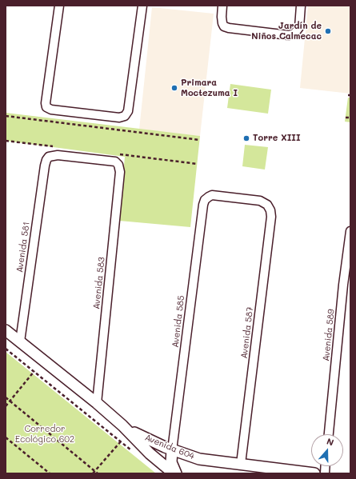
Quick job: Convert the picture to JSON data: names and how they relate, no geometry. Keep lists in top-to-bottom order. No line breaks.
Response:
{"streets":{"street":["Avenida 581","Avenida 583","Avenida 585","Avenida 587","Avenida 589","Avenida 604"]},"crossings":[["Avenida 581","Avenida 583"],["Avenida 581","Avenida 604"],["Avenida 583","Avenida 604"],["Avenida 585","Avenida 587"],["Avenida 585","Avenida 604"],["Avenida 587","Avenida 604"]],"parks":["Corredor Ecológico 602"],"places":["Jardín de Niños Calmecac","Primara Moctezuma I","Torre XIII"],"north":"top"}
